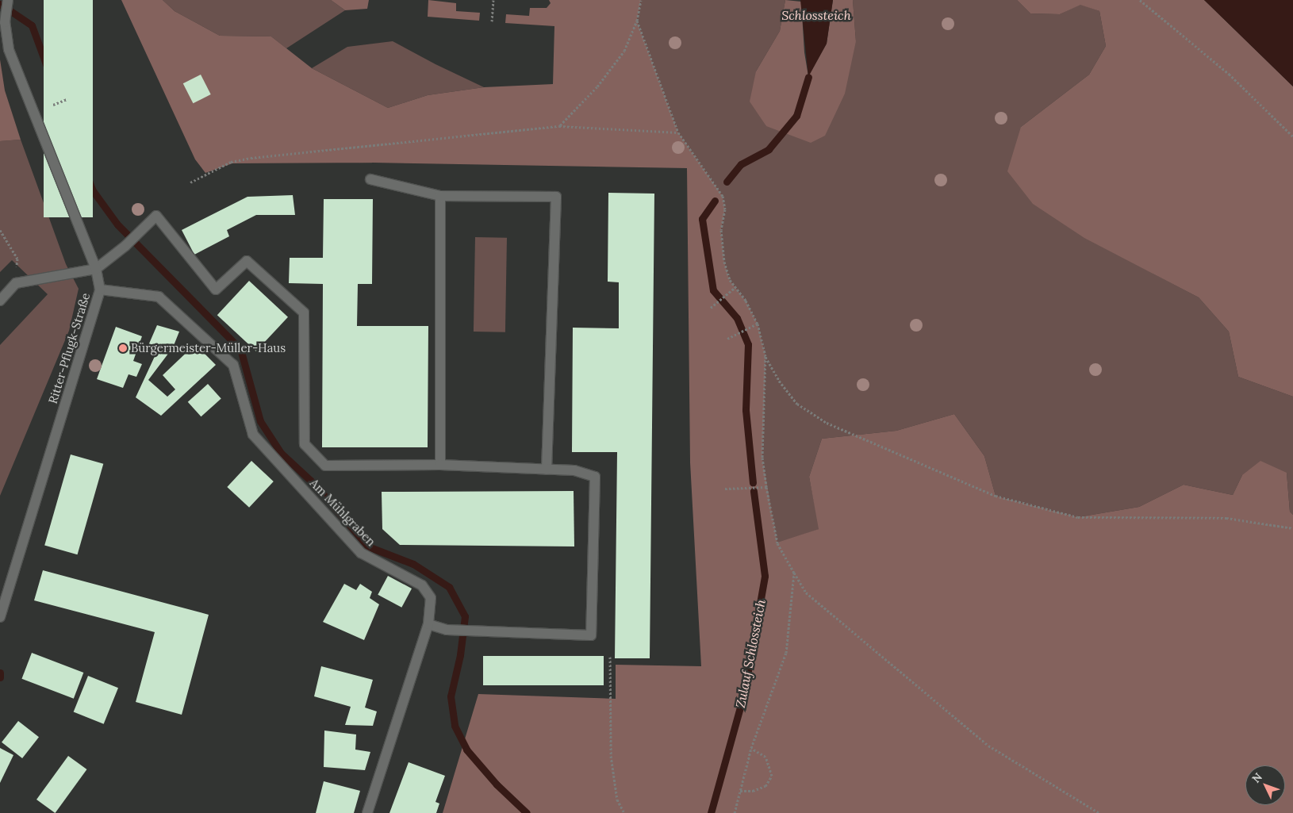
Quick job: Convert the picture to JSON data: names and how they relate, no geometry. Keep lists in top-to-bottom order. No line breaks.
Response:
{"streets":{"street":["Ritter-Pflugk-Straße","Am Mühlgraben"]},"crossings":[["Ritter-Pflugk-Straße","Am Mühlgraben"]],"water":["Schlossteich","Zulauf Schlossteich"],"places":["Bürgermeister-Müller-Haus"],"north":"top left"}
